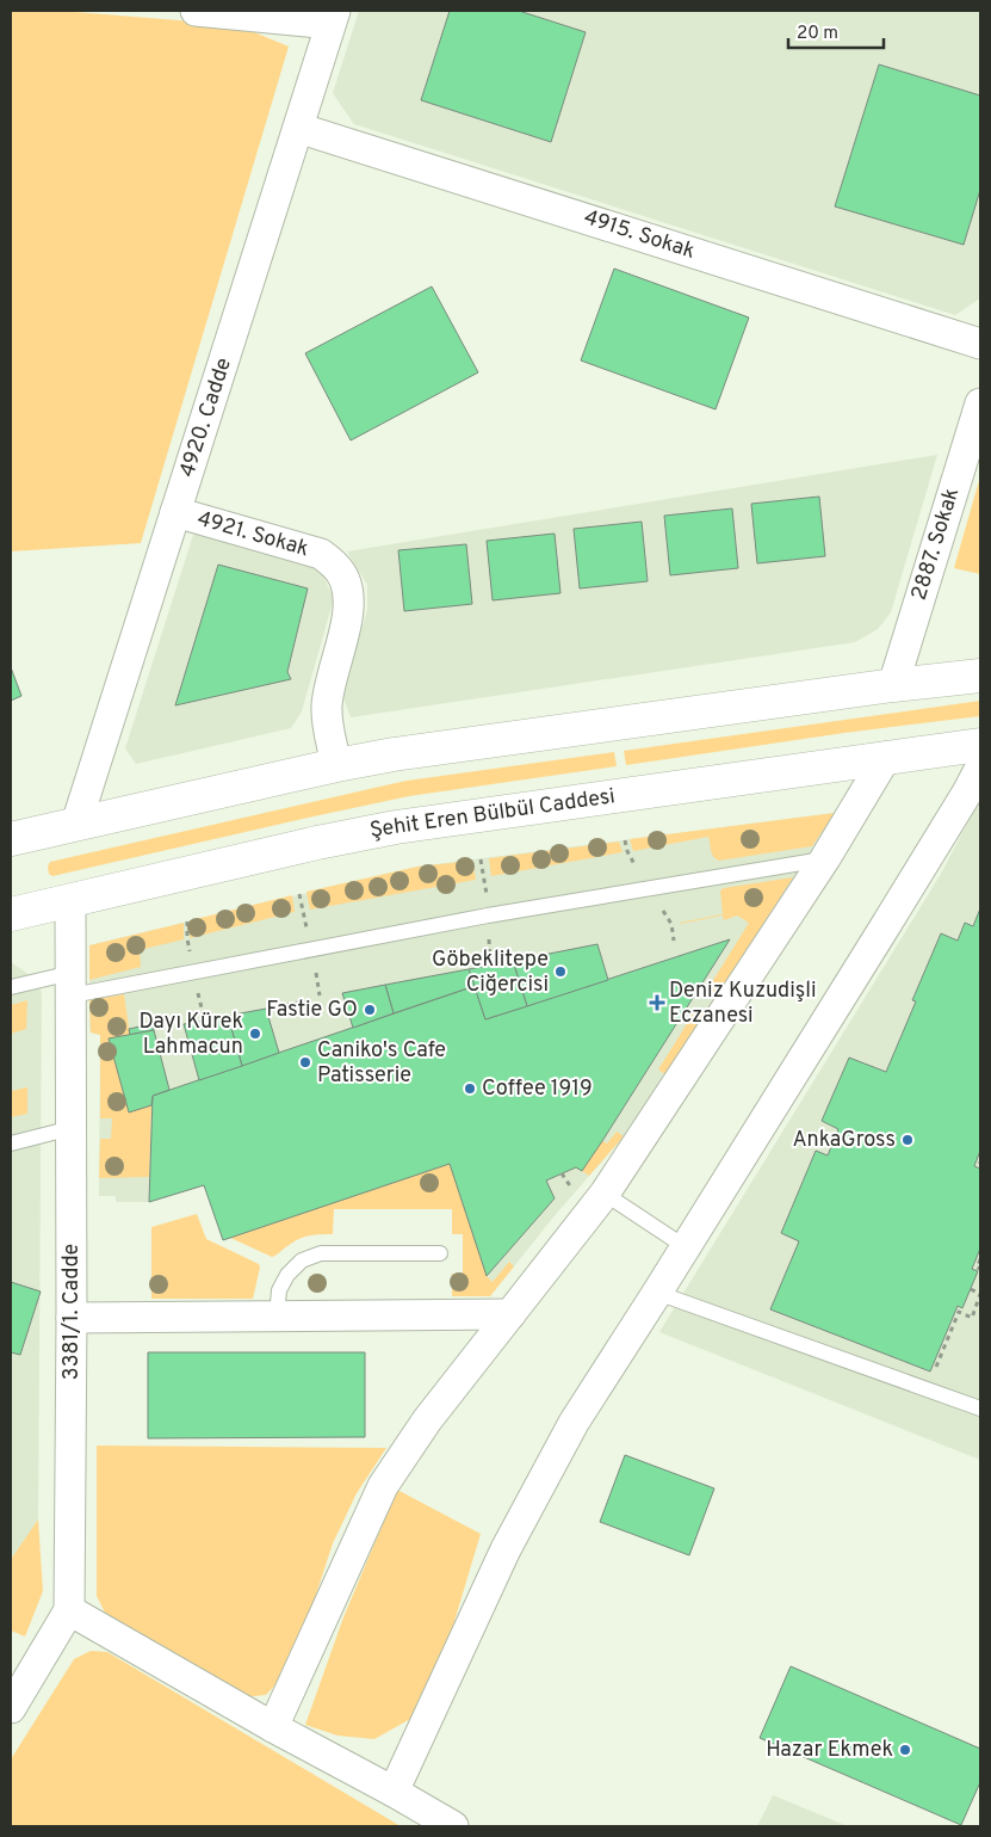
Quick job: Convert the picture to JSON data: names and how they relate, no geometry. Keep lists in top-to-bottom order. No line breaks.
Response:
{"streets":{"main road":["Şehit Eren Bülbül Caddesi"],"street":["4915. Sokak","4920. Cadde","4921. Sokak","2887. Sokak","3381/1. Cadde"]},"crossings":[["4915. Sokak","4920. Cadde"],["4920. Cadde","4921. Sokak"],["Şehit Eren Bülbül Caddesi","3381/1. Cadde"]],"places":{"other":["Göbeklitepe Ciğercisi","Fastie GO","Dayı Kürek Lahmacun","Caniko's Cafe Patisserie","Coffee 1919","AnkaGross","Hazar Ekmek"],"health":["Deniz Kuzudişli Eczanesi"]},"scale_bar":"20 m"}
